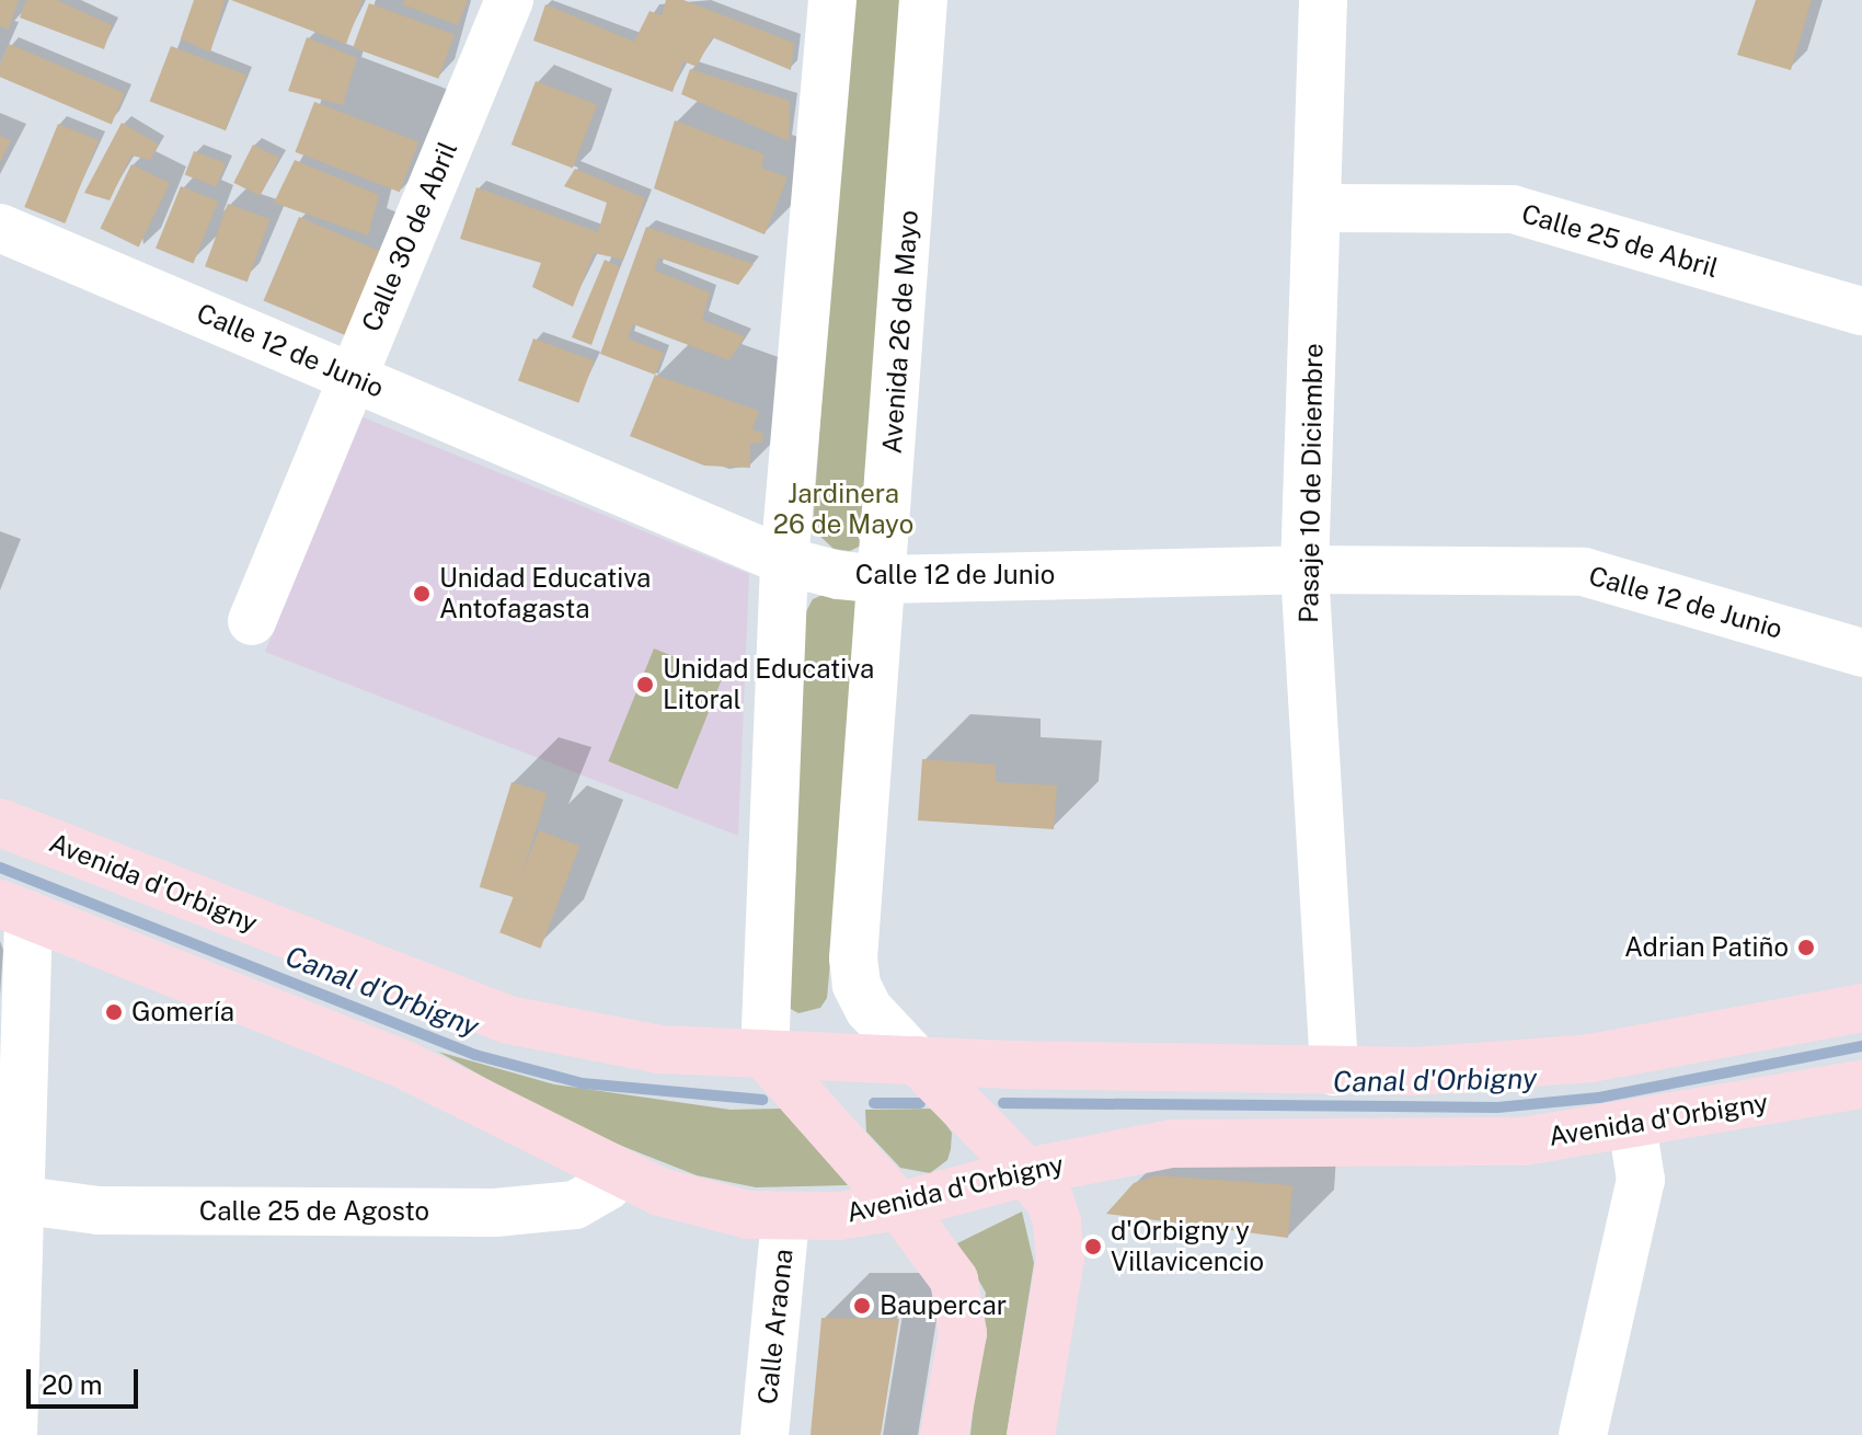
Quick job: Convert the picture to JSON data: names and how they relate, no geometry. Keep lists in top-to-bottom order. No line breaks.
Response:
{"streets":{"main road":["Avenida d'Orbigny"],"street":["Calle 30 de Abril","Calle 25 de Abril","Avenida 26 de Mayo","Calle 12 de Junio","Pasaje 10 de Diciembre","Calle 25 de Agosto","Calle Araona"]},"crossings":[["Calle 30 de Abril","Calle 12 de Junio"],["Calle 25 de Abril","Pasaje 10 de Diciembre"],["Avenida 26 de Mayo","Calle 12 de Junio"],["Avenida 26 de Mayo","Avenida d'Orbigny"],["Calle 12 de Junio","Pasaje 10 de Diciembre"],["Pasaje 10 de Diciembre","Avenida d'Orbigny"],["Avenida d'Orbigny","Calle 25 de Agosto"],["Avenida d'Orbigny","Calle Araona"]],"water":["Canal d'Orbigny"],"parks":["Jardinera 26 de Mayo"],"places":["Unidad Educativa Antofagasta","Unidad Educativa Litoral","Adrian Patiño","Gomería","d'Orbigny y Villavicencio","Baupercar"],"scale_bar":"20 m"}
